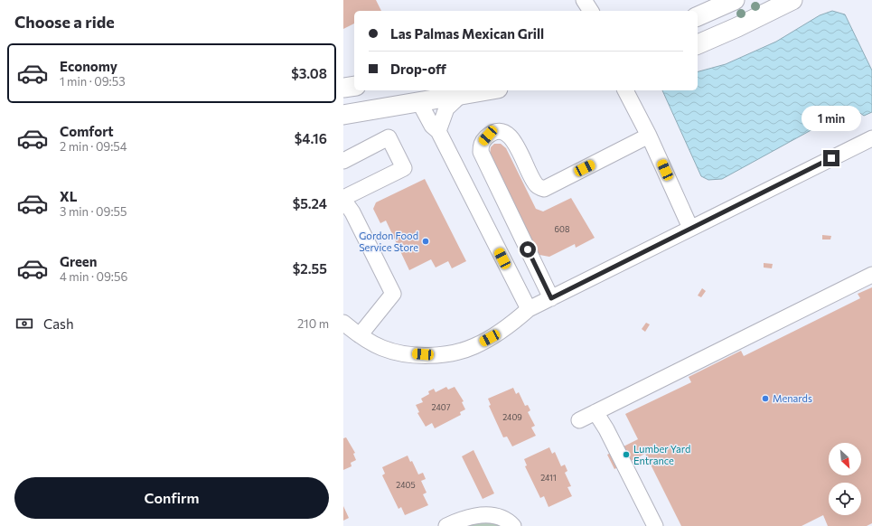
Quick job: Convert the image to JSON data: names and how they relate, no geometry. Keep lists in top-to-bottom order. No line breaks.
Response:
{"places":["Gordon Food Service Store","Menards","Lumber Yard Entrance"],"house_numbers":["608","2407","2409","2411","2405"],"north":"bottom right","page":{"heading":"Choose a ride","banner":["Las Palmas Mexican Grill","Drop-off"],"list":[{"name":"Economy","note":"1 min · 09:53","value":"$3.08"},{"name":"Comfort","note":"2 min · 09:54","value":"$4.16"},{"name":"XL","note":"3 min · 09:55","value":"$5.24"},{"name":"Green","note":"4 min · 09:56","value":"$2.55"}],"bubble":"1 min","pay":["Cash","210 m"],"buttons":"Confirm"}}
